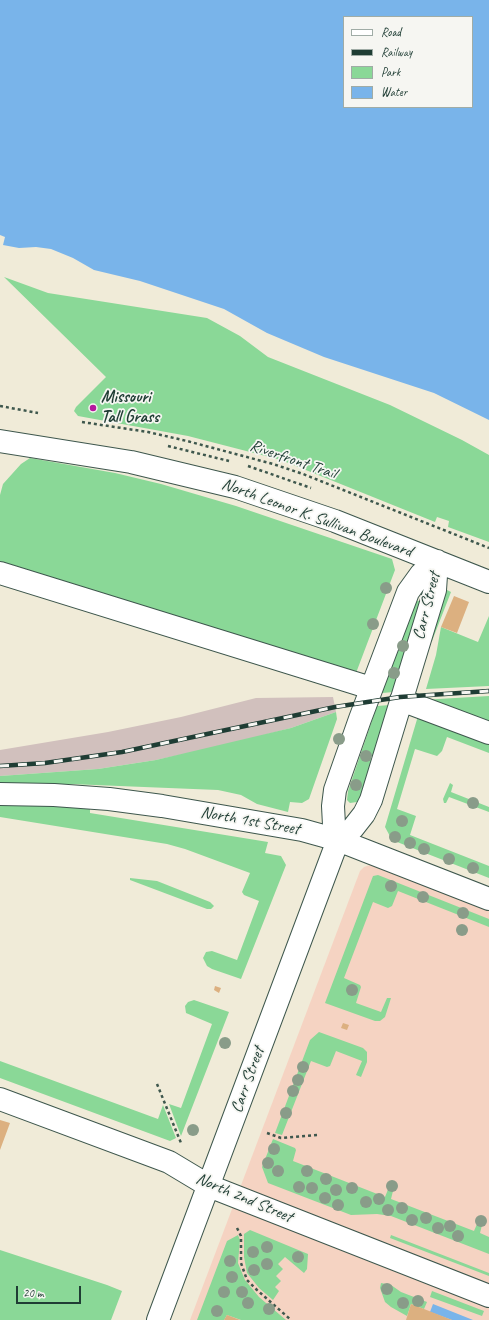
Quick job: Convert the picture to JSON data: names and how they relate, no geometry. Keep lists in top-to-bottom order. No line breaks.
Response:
{"streets":{"street":["North Leonor K. Sullivan Boulevard","Carr Street","North 1st Street","North 2nd Street"],"path":["Riverfront Trail"]},"crossings":[["North Leonor K. Sullivan Boulevard","Carr Street"],["Carr Street","North 1st Street"],["Carr Street","North 2nd Street"]],"places":["Missouri Tall Grass"],"legend":["Road","Railway","Park","Water"],"scale_bar":"20 m"}
